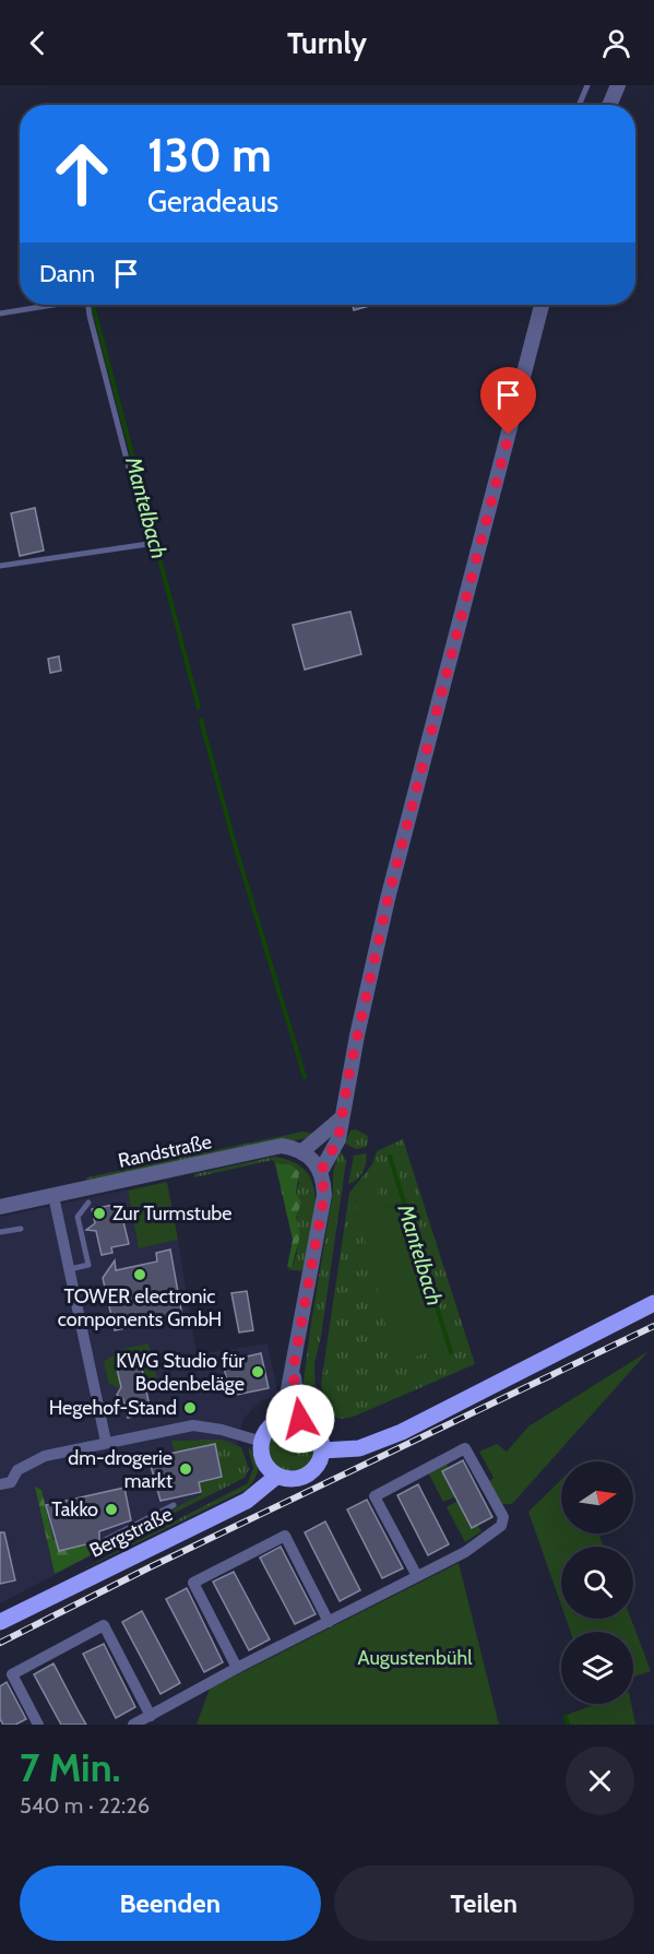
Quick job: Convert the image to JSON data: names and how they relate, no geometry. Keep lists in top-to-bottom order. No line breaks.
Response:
{"streets":{"main road":["Bergstraße"],"street":["Randstraße"]},"water":["Mantelbach"],"parks":["Augustenbühl"],"places":["Zur Turmstube","TOWER electronic components GmbH","KWG Studio für Bodenbeläge","Hegehof-Stand","dm-drogerie markt","Takko"],"north":"right","page":{"header":"Turnly","turn":["130 m","Geradeaus"],"then":"Dann","heading":["7 Min.","540 m · 22:26"],"buttons":["Beenden","Teilen"]}}
